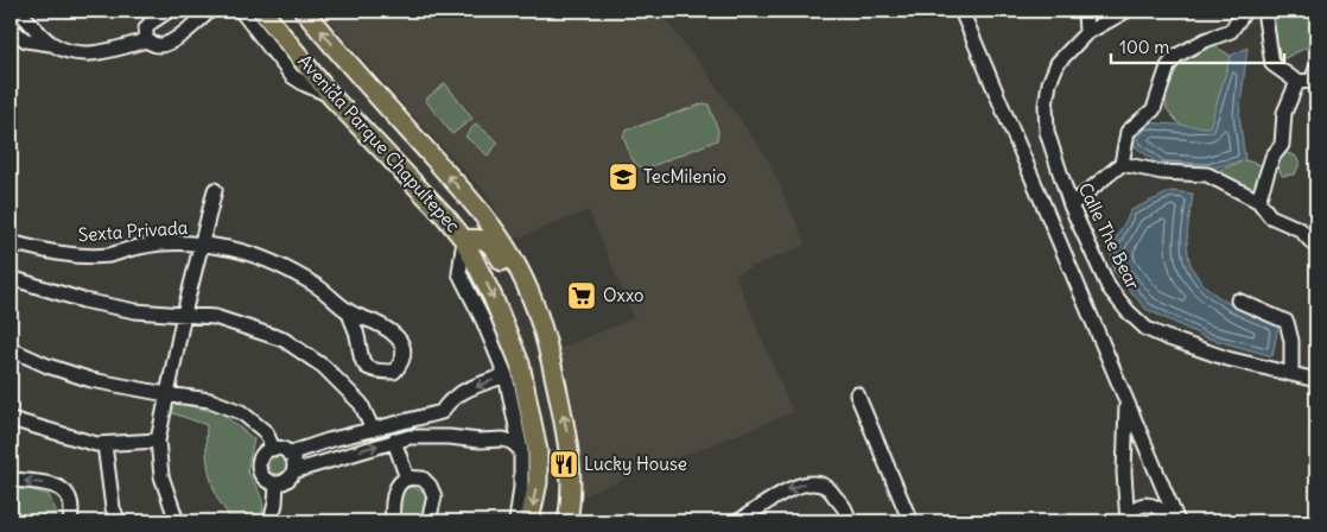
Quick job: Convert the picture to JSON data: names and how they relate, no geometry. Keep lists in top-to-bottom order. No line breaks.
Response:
{"streets":{"main road":["Avenida Parque Chapultepec"],"street":["Sexta Privada","Calle The Bear"]},"places":{"school or university":["TecMilenio"],"supermarket":["Oxxo"],"restaurant":["Lucky House"]},"scale_bar":"100 m"}
